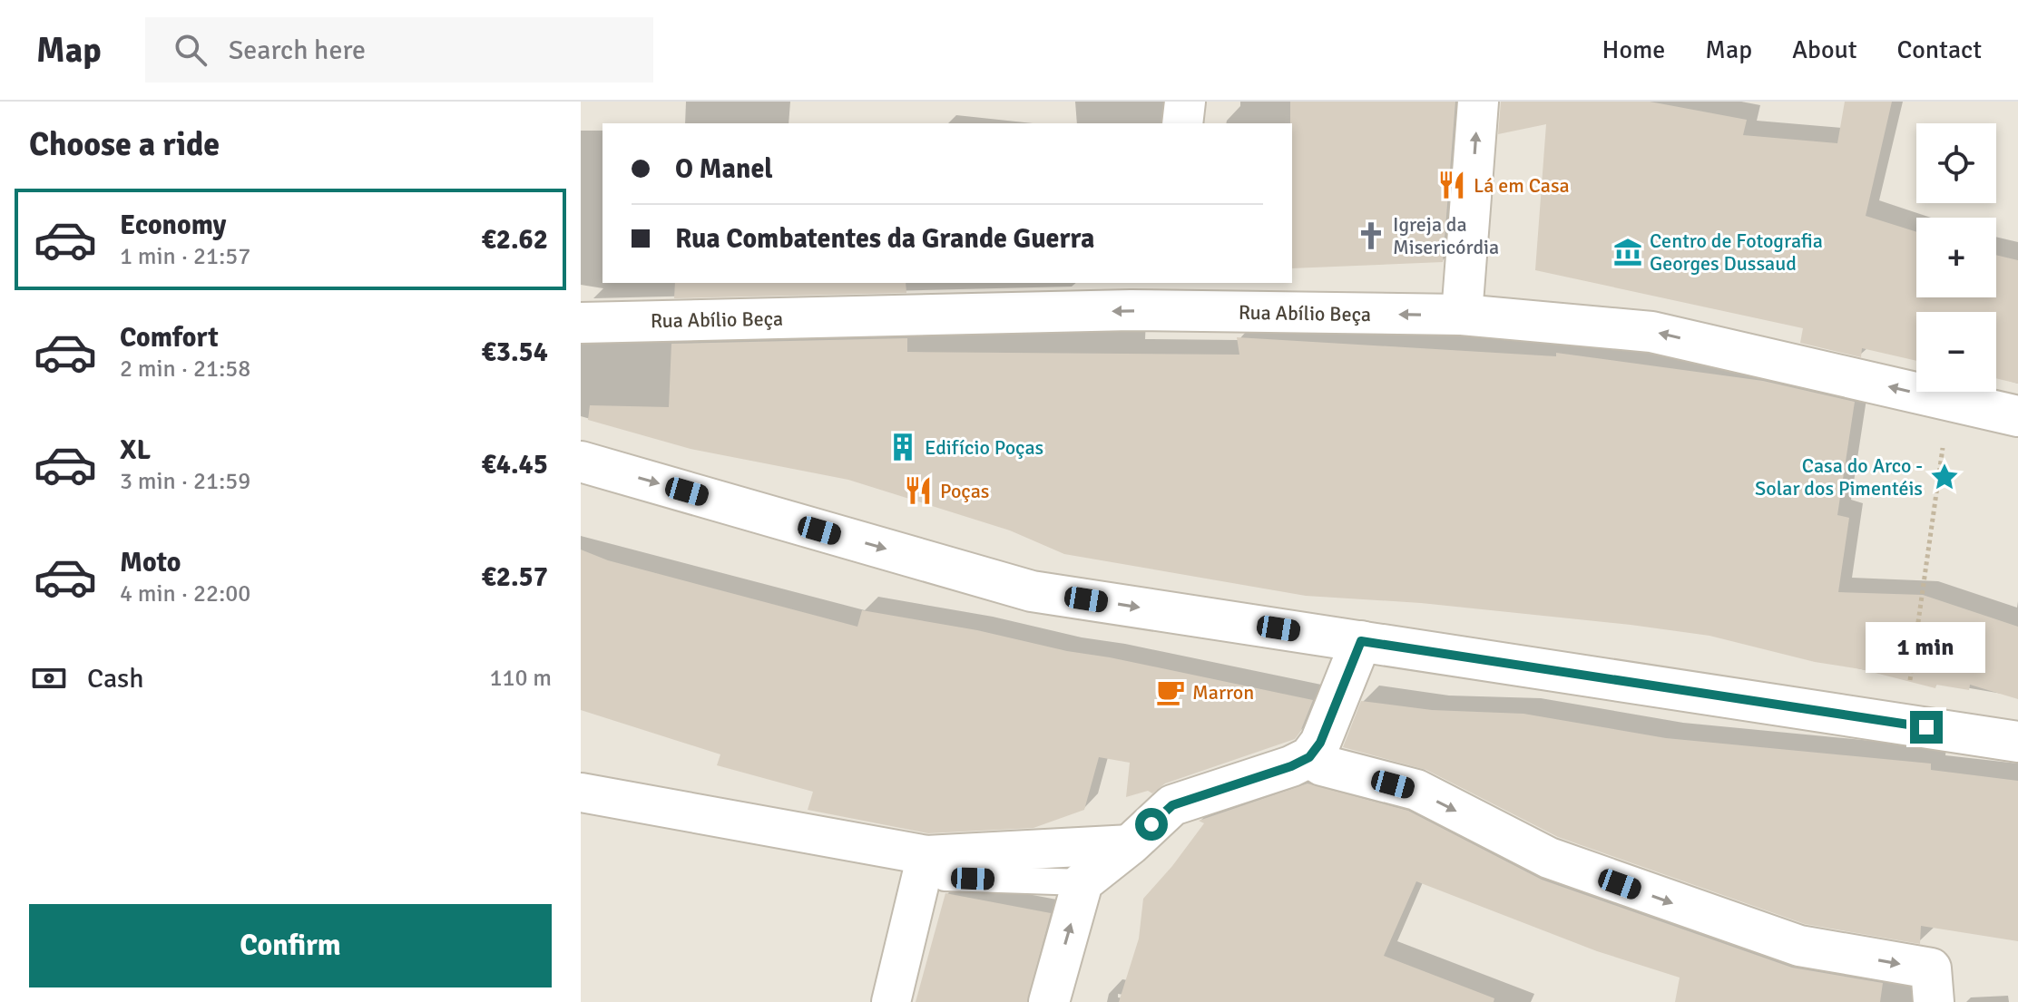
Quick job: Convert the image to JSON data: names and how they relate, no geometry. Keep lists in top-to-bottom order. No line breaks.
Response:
{"streets":{"street":["Rua Abílio Beça"]},"places":{"restaurant":["Lá em Casa","Poças"],"church":["Igreja da Misericórdia"],"museum":["Centro de Fotografia Georges Dussaud"],"building":["Edifício Poças"],"place":["Casa do Arco - Solar dos Pimentéis"],"cafe":["Marron"]},"page":{"header":"Map","search":"Search here","nav":["Home","Map","About","Contact"],"heading":"Choose a ride","map_buttons":["+","−"],"banner":["O Manel","Rua Combatentes da Grande Guerra"],"list":[{"name":"Economy","note":"1 min · 21:57","value":"€2.62"},{"name":"Comfort","note":"2 min · 21:58","value":"€3.54"},{"name":"XL","note":"3 min · 21:59","value":"€4.45"},{"name":"Moto","note":"4 min · 22:00","value":"€2.57"}],"bubble":"1 min","pay":["Cash","110 m"],"buttons":"Confirm"}}
